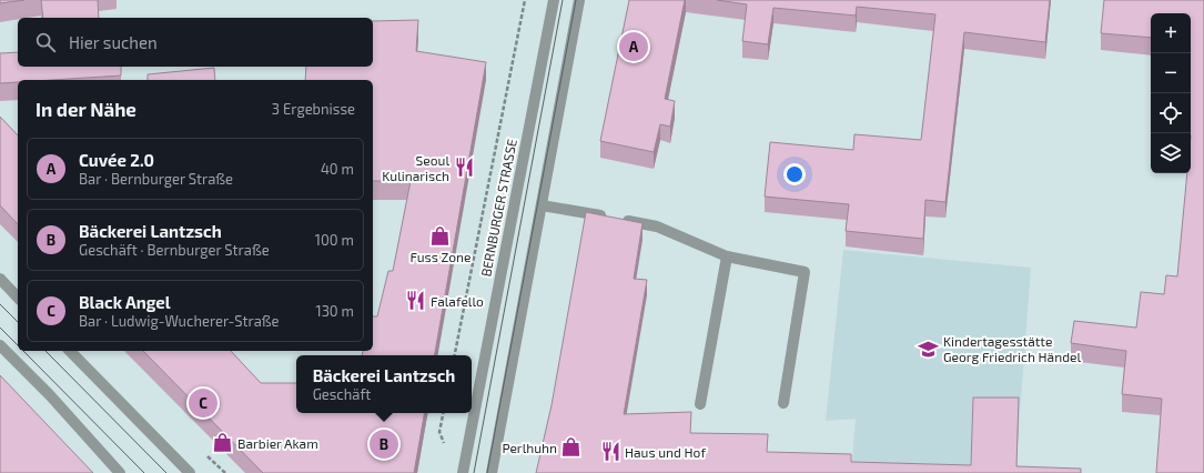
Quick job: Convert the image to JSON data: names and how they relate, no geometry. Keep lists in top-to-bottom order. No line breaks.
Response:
{"streets":{"street":["BERNBURGER STRASSE"]},"places":{"restaurant":["Seoul Kulinarisch","Falafello","Haus und Hof"],"shop":["Fuss Zone","Barbier Akam","Perlhuhn"],"school or university":["Kindertagesstätte Georg Friedrich Händel"]},"page":{"map_buttons":["+","−"],"search":"Hier suchen","pins":["A","C","B"],"heading":["In der Nähe","3 Ergebnisse"],"list":[{"mark":"A","name":"Cuvée 2.0","note":"Bar · Bernburger Straße","value":"40 m"},{"mark":"B","name":"Bäckerei Lantzsch","note":"Geschäft · Bernburger Straße","value":"100 m"},{"mark":"C","name":"Black Angel","note":"Bar · Ludwig-Wucherer-Straße","value":"130 m"}],"popup":["Bäckerei Lantzsch","Geschäft"]}}
